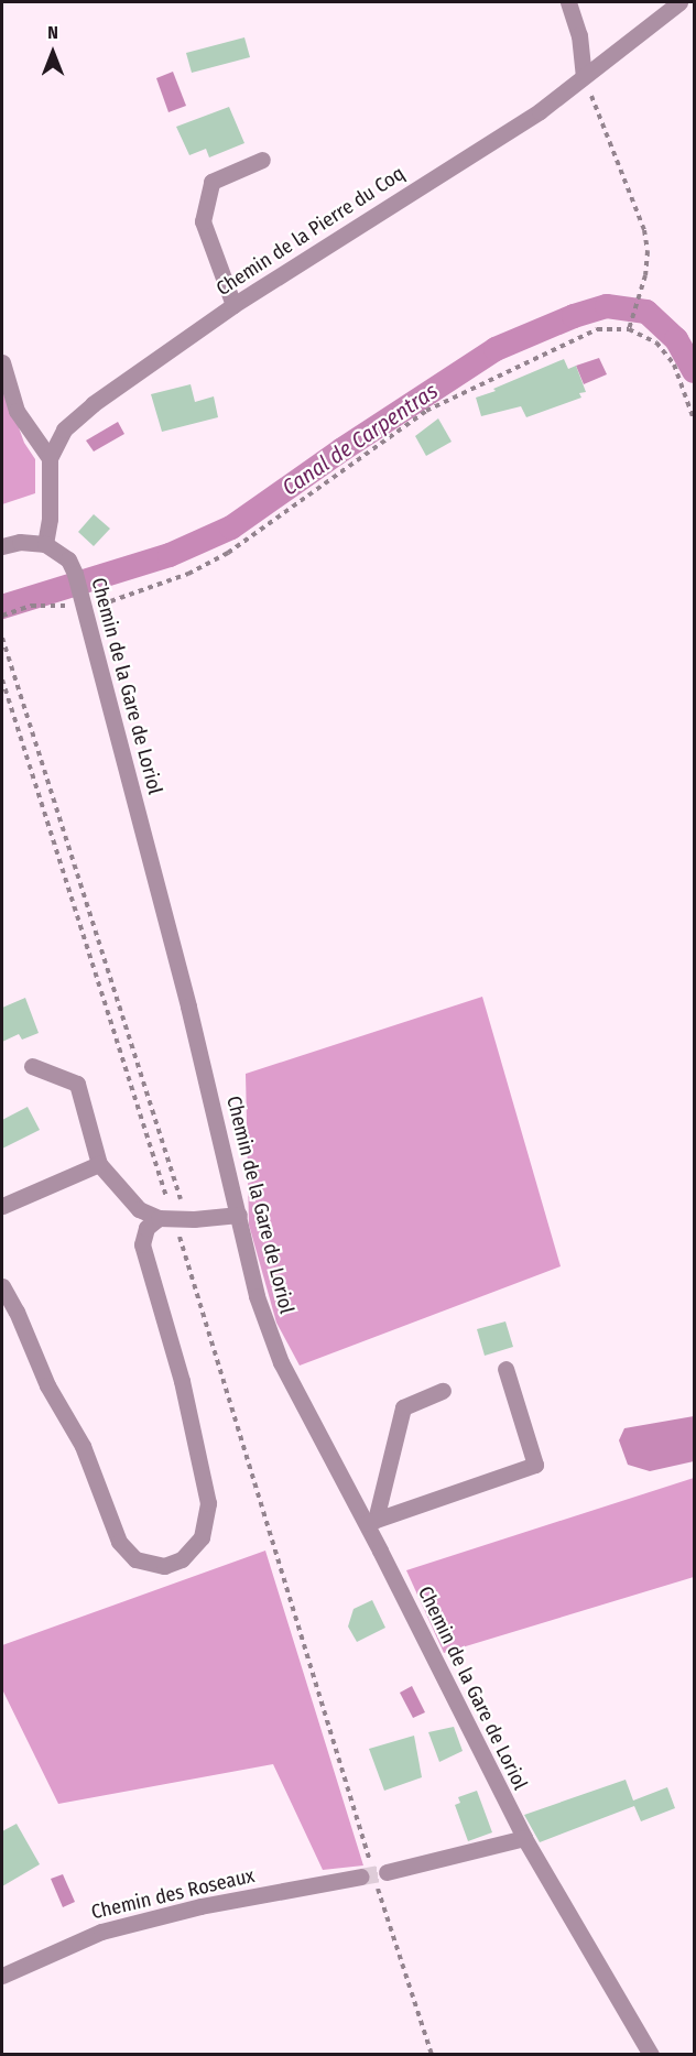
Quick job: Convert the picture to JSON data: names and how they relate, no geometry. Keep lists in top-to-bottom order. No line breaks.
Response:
{"streets":{"street":["Chemin de la Pierre du Coq","Chemin de la Gare de Loriol","Chemin des Roseaux"]},"crossings":[["Chemin de la Pierre du Coq","Chemin de la Gare de Loriol"],["Chemin de la Gare de Loriol","Chemin des Roseaux"]],"water":["Canal de Carpentras"],"north":"top"}
